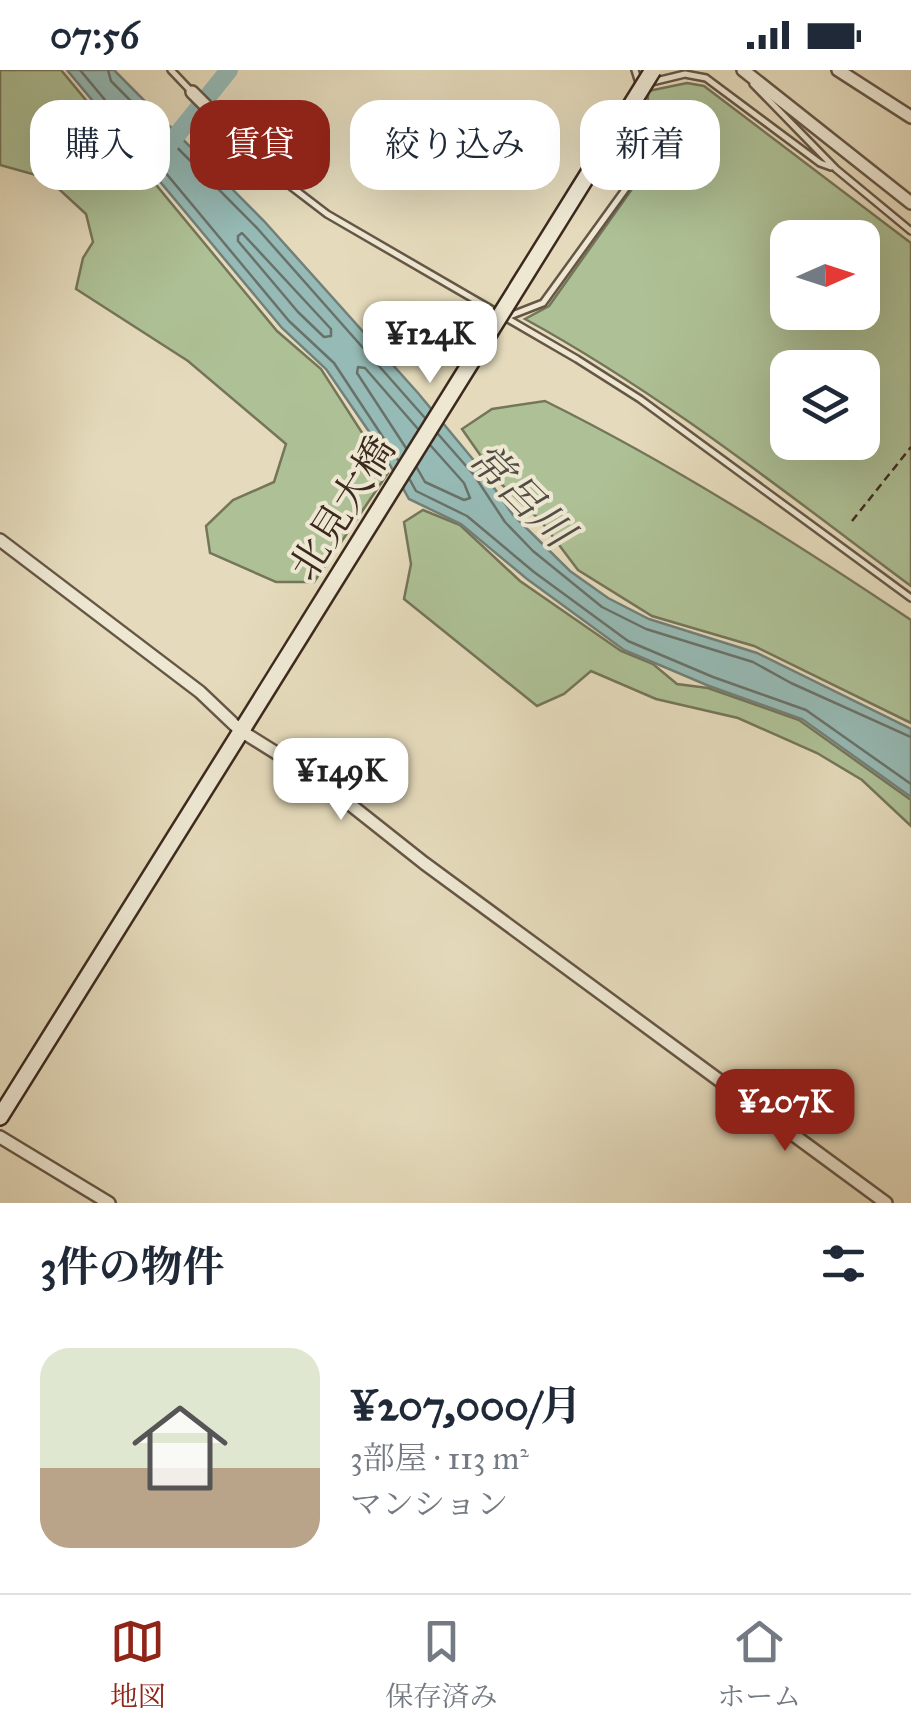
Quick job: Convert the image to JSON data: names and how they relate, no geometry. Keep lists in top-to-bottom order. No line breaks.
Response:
{"streets":{"street":["北見大橋"]},"water":["常呂川"],"north":"right","page":{"status":"07:56","chip":["購入","賃貸","絞り込み","新着"],"price":["¥124K","¥149K","¥207K"],"heading":"3件の物件","list":[{"name":"¥207,000/月","note":"3部屋 · 113 m² · マンション"}],"tabs":["地図","保存済み","ホーム"]}}
